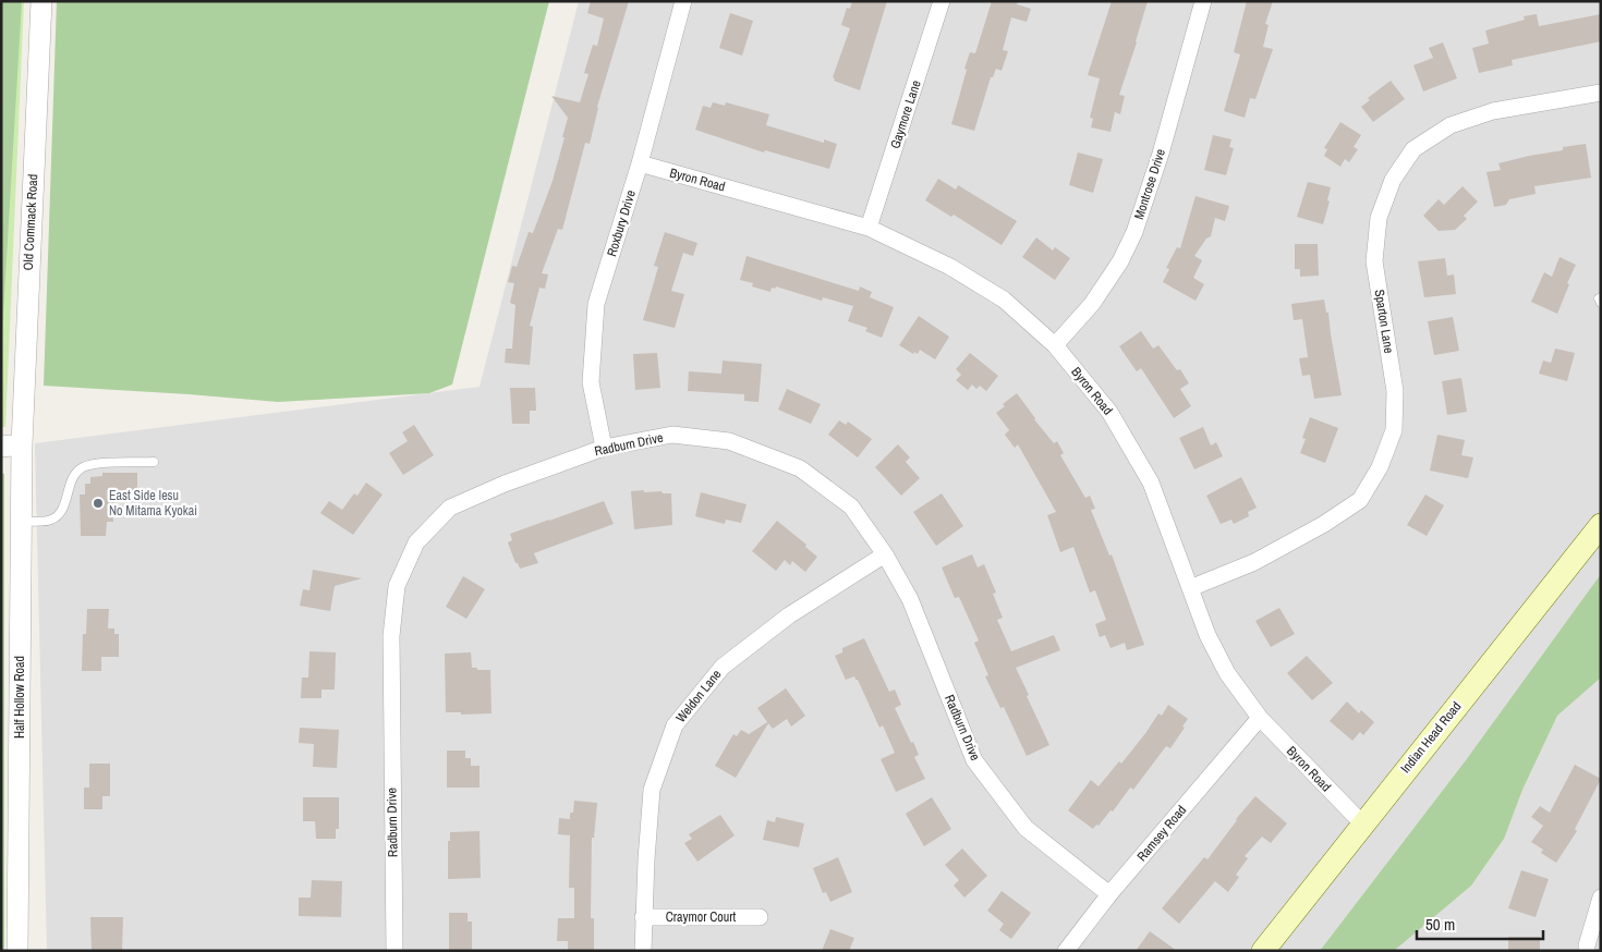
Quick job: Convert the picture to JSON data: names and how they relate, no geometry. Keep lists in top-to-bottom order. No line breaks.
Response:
{"streets":{"main road":["Indian Head Road"],"street":["Gaymore Lane","Byron Road","Montrose Drive","Old Commack Road","Roxbury Drive","Sparton Lane","Radburn Drive","Weldon Lane","Half Hollow Road","Ramsey Road","Craymor Court"]},"crossings":[["Gaymore Lane","Byron Road"],["Byron Road","Montrose Drive"],["Byron Road","Roxbury Drive"],["Byron Road","Sparton Lane"],["Byron Road","Indian Head Road"],["Byron Road","Ramsey Road"],["Old Commack Road","Half Hollow Road"],["Roxbury Drive","Radburn Drive"],["Radburn Drive","Weldon Lane"],["Radburn Drive","Ramsey Road"],["Weldon Lane","Craymor Court"]],"places":["East Side Iesu No Mitama Kyokai"],"scale_bar":"50 m"}
